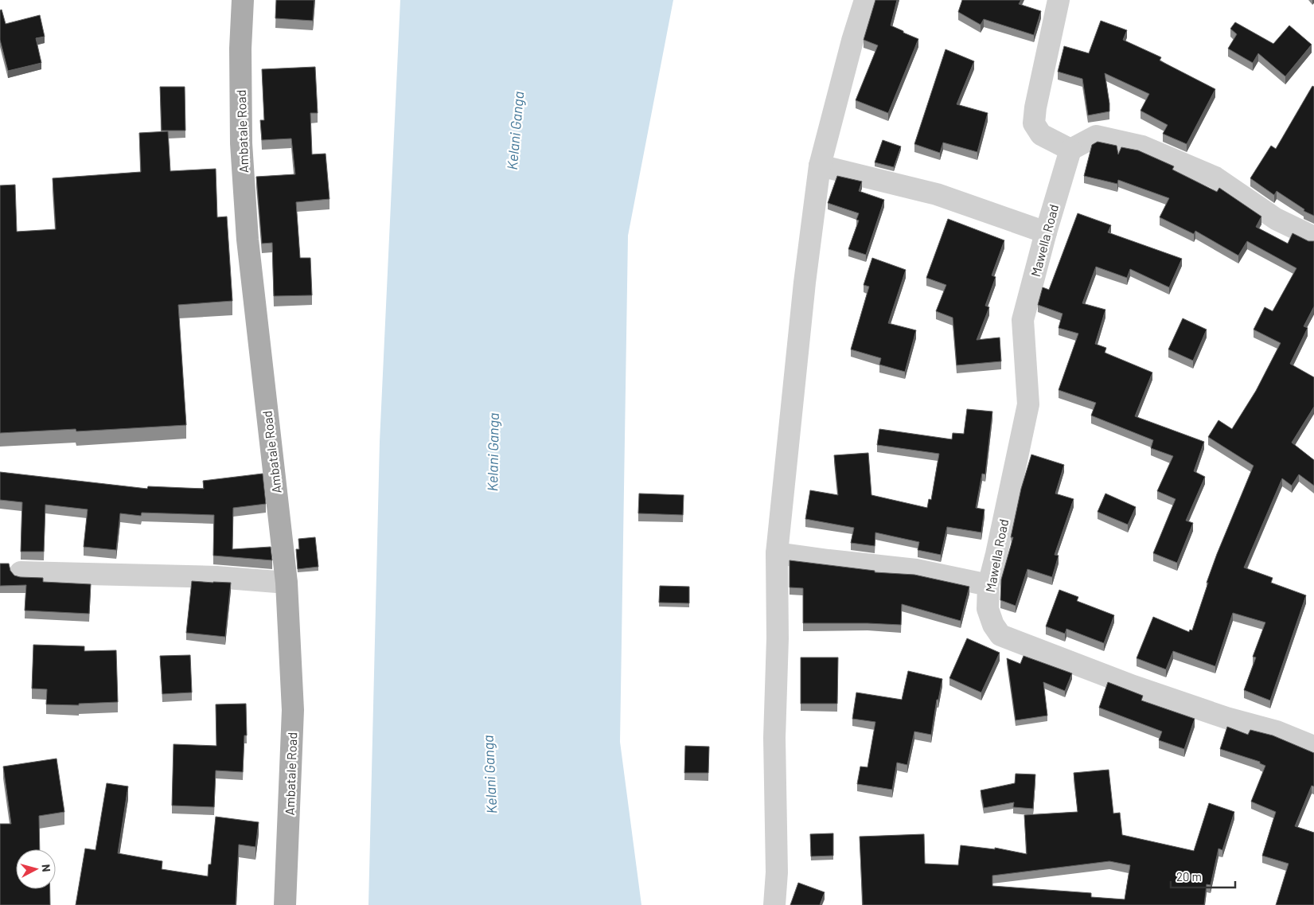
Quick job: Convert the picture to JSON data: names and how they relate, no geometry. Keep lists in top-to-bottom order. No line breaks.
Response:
{"streets":{"main road":["Ambatale Road"],"street":["Mawella Road"]},"water":["Kelani Ganga"],"scale_bar":"20 m","north":"right"}
